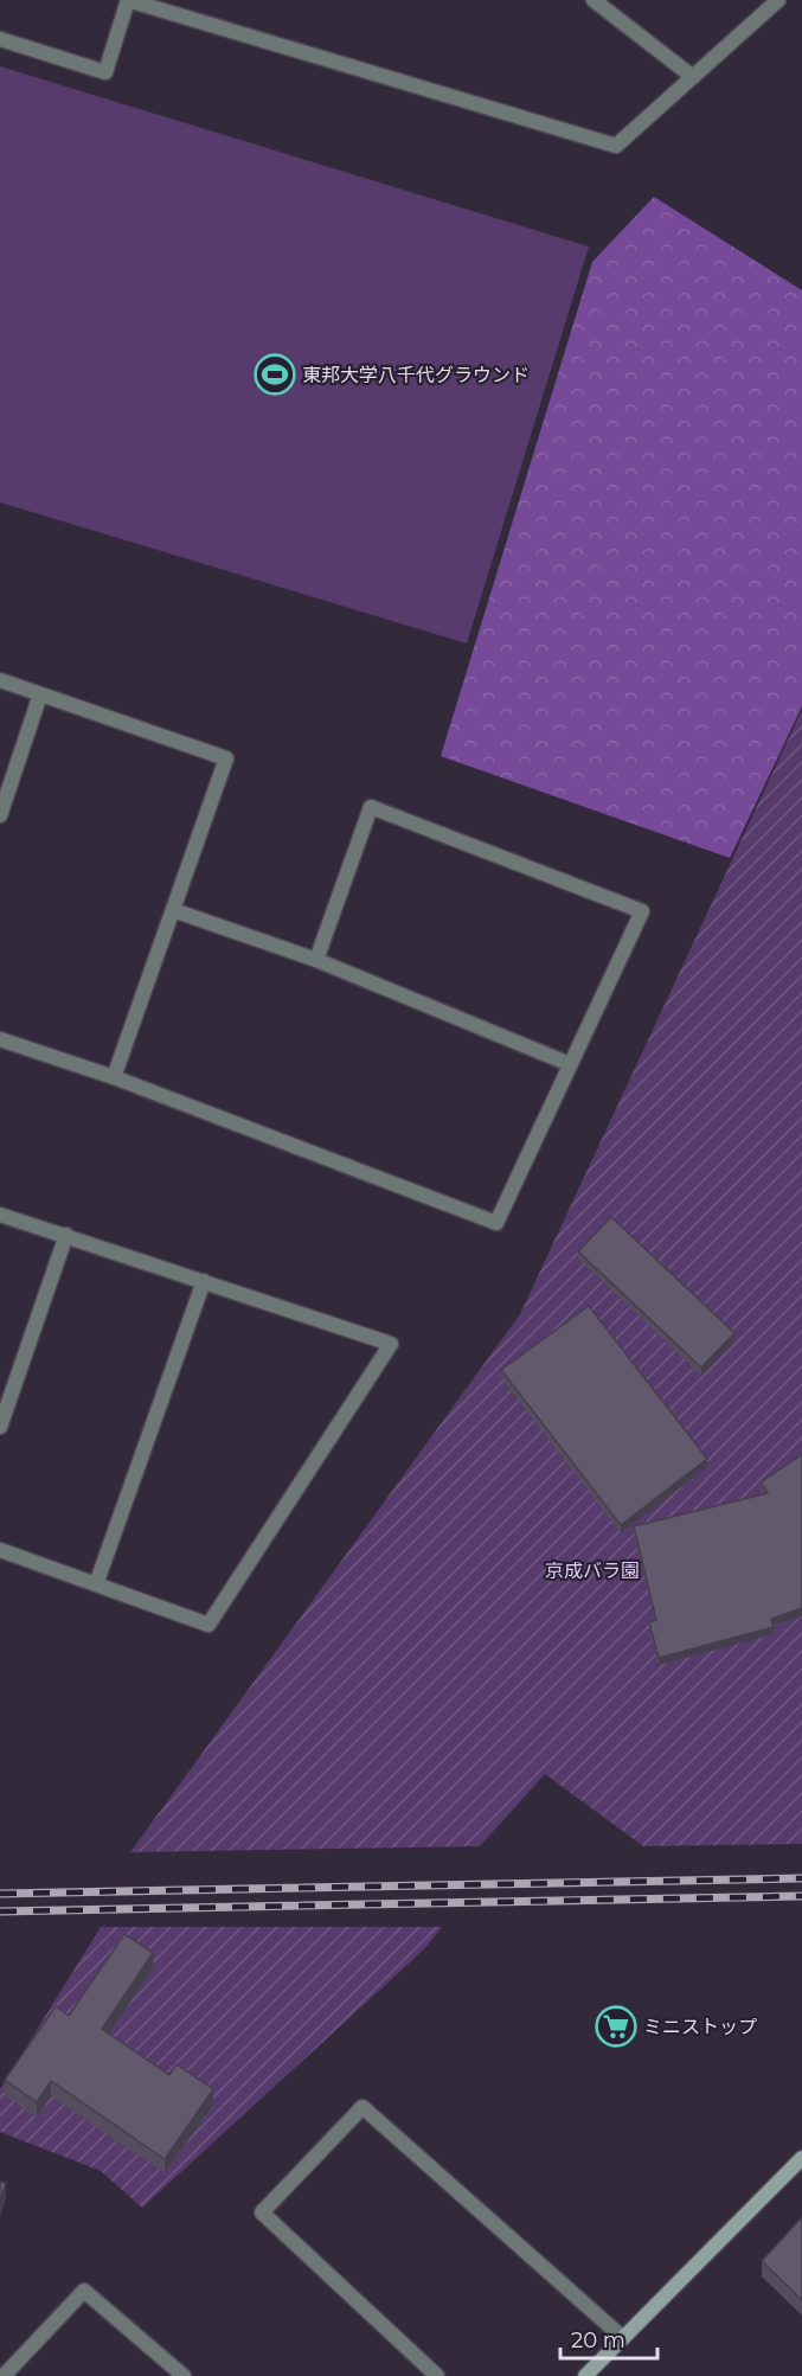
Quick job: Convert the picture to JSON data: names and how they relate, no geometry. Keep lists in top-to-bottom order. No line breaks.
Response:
{"parks":["京成バラ園"],"places":{"sports":["東邦大学八千代グラウンド"],"supermarket":["ミニストップ"]},"scale_bar":"20 m"}
